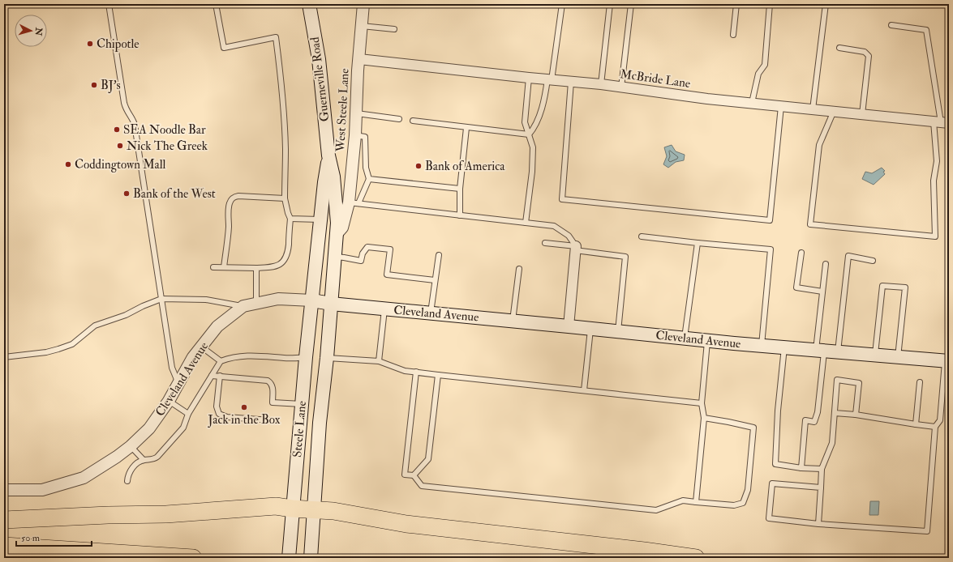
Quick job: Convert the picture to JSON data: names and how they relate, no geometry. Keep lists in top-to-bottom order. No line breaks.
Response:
{"streets":{"main road":["Guerneville Road","Cleveland Avenue","Steele Lane"],"street":["McBride Lane","West Steele Lane"]},"crossings":[["McBride Lane","West Steele Lane"],["Guerneville Road","West Steele Lane"],["Guerneville Road","Cleveland Avenue"],["Guerneville Road","Steele Lane"],["Cleveland Avenue","Steele Lane"]],"places":["Chipotle","BJ's","SEA Noodle Bar","Nick The Greek","Coddingtown Mall","Bank of America","Bank of the West","Jack in the Box"],"scale_bar":"50 m","north":"right"}
